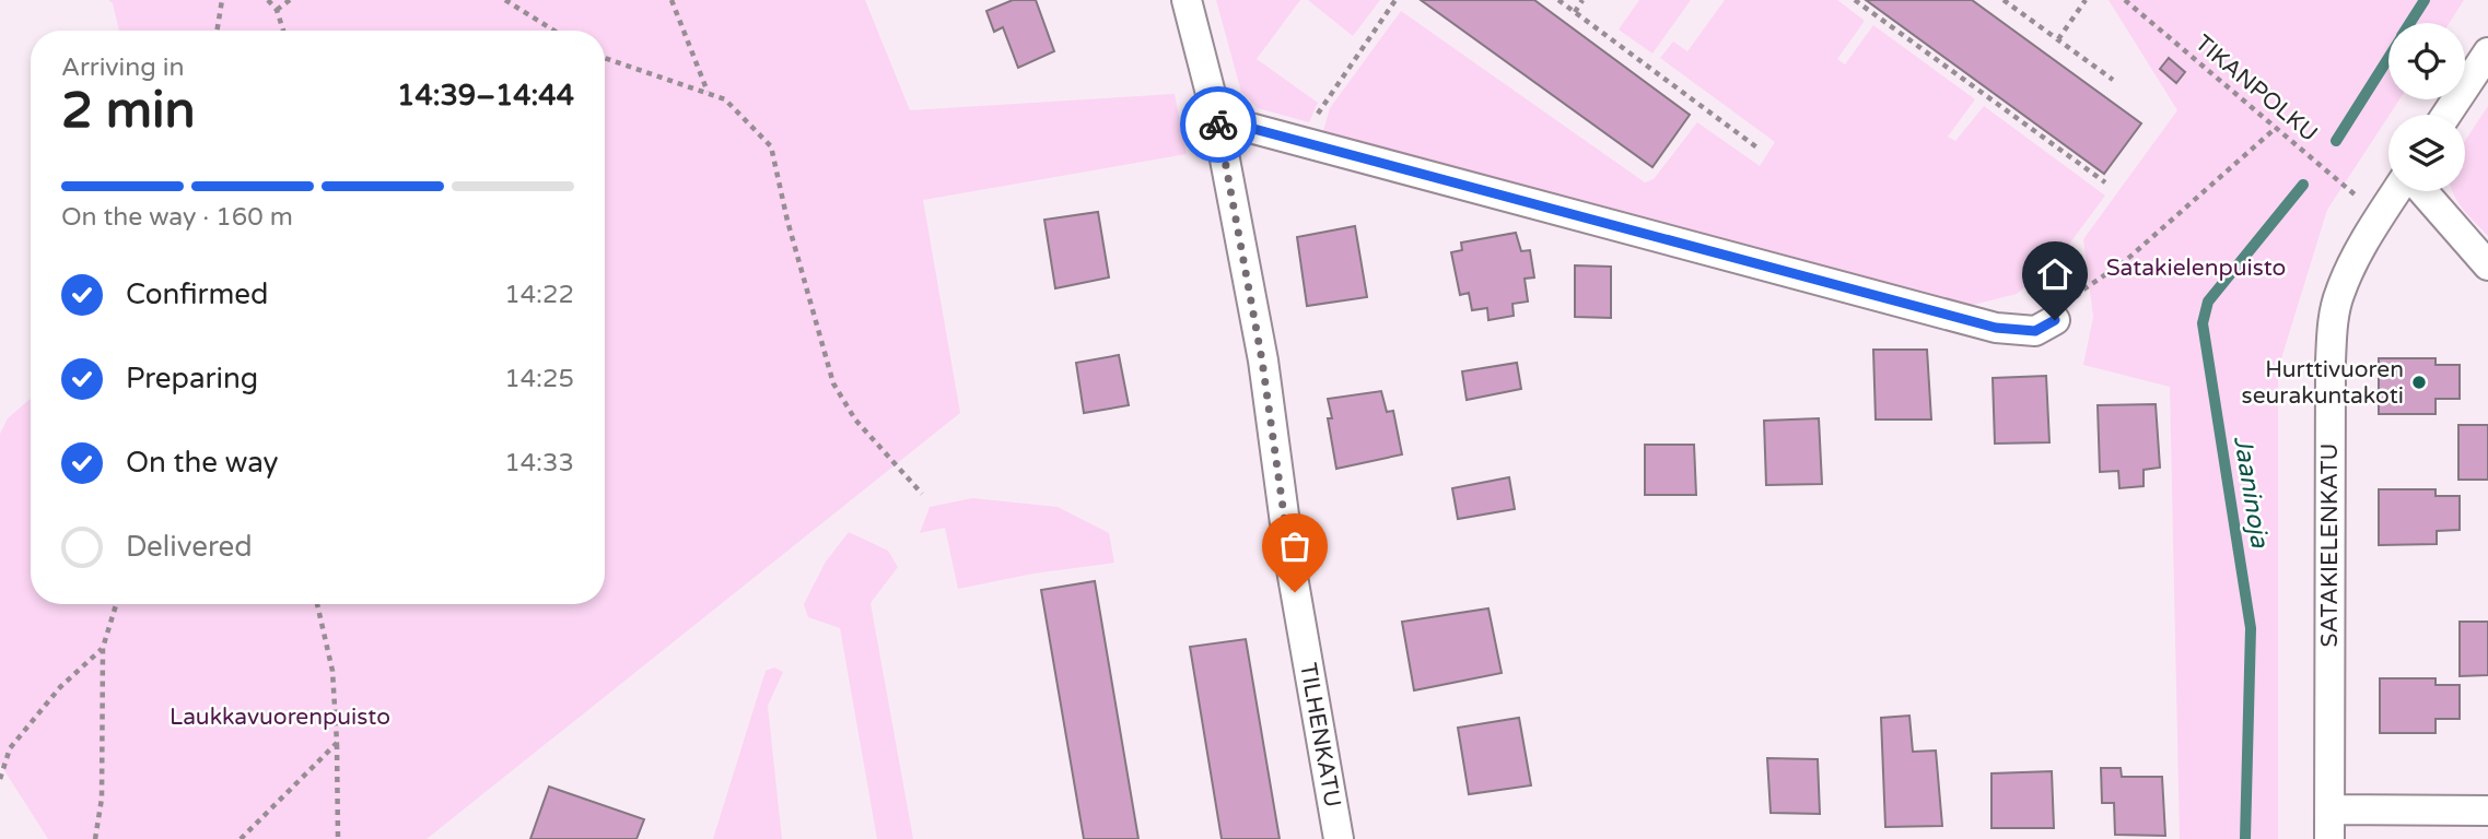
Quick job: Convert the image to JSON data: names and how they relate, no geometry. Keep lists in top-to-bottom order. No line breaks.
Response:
{"streets":{"street":["SATAKIELENKATU","TILHENKATU"],"path":["TIKANPOLKU"]},"water":["Jaaninoja"],"parks":["Satakielenpuisto","Laukkavuorenpuisto"],"places":["Hurttivuoren seurakuntakoti"],"page":{"heading":["2 min","Arriving in","14:39–14:44"],"bar":"On the way · 160 m","list":[["Confirmed","14:22"],["Preparing","14:25"],["On the way","14:33"],"Delivered"]}}
